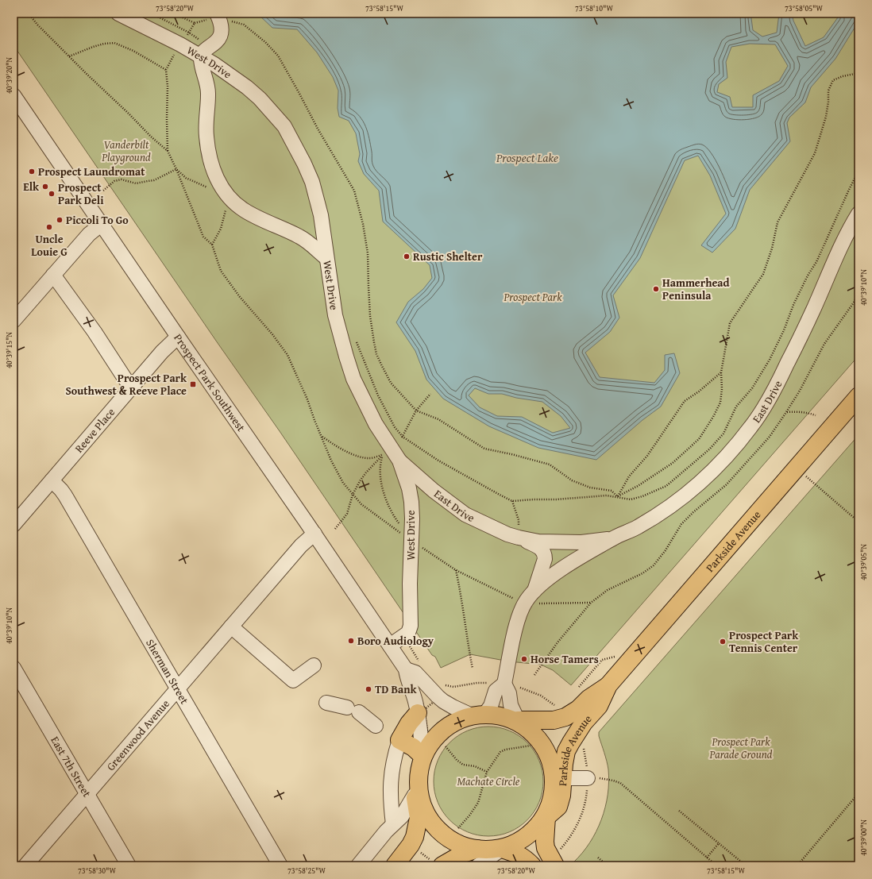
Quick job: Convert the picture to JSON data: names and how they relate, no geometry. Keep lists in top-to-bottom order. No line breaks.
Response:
{"streets":{"main road":["Parkside Avenue"],"street":["West Drive","Prospect Park Southwest","East Drive","Reeve Place","Sherman Street","Greenwood Avenue","East 7th Street"]},"crossings":[["West Drive","Prospect Park Southwest"],["West Drive","East Drive"],["Prospect Park Southwest","Reeve Place"],["Prospect Park Southwest","Parkside Avenue"],["Prospect Park Southwest","Greenwood Avenue"],["Reeve Place","Sherman Street"],["Sherman Street","Greenwood Avenue"],["Greenwood Avenue","East 7th Street"]],"water":["Prospect Lake"],"parks":["Vanderbilt Playground","Prospect Park","Prospect Park Parade Ground","Machate Circle"],"places":{"other":["Prospect Laundromat","Elk","Prospect Park Deli","Piccoli To Go","Uncle Louie G","Rustic Shelter","Hammerhead Peninsula","Boro Audiology","Prospect Park Tennis Center","Horse Tamers","TD Bank"],"transit":["Prospect Park Southwest & Reeve Place"]},"coordinates":["73°58'20\"W","73°58'15\"W","73°58'10\"W","73°58'05\"W","40°39'20\"N","40°39'10\"N","40°39'15\"N","40°39'05\"N","40°39'00\"N","73°58'30\"W","73°58'25\"W"]}
